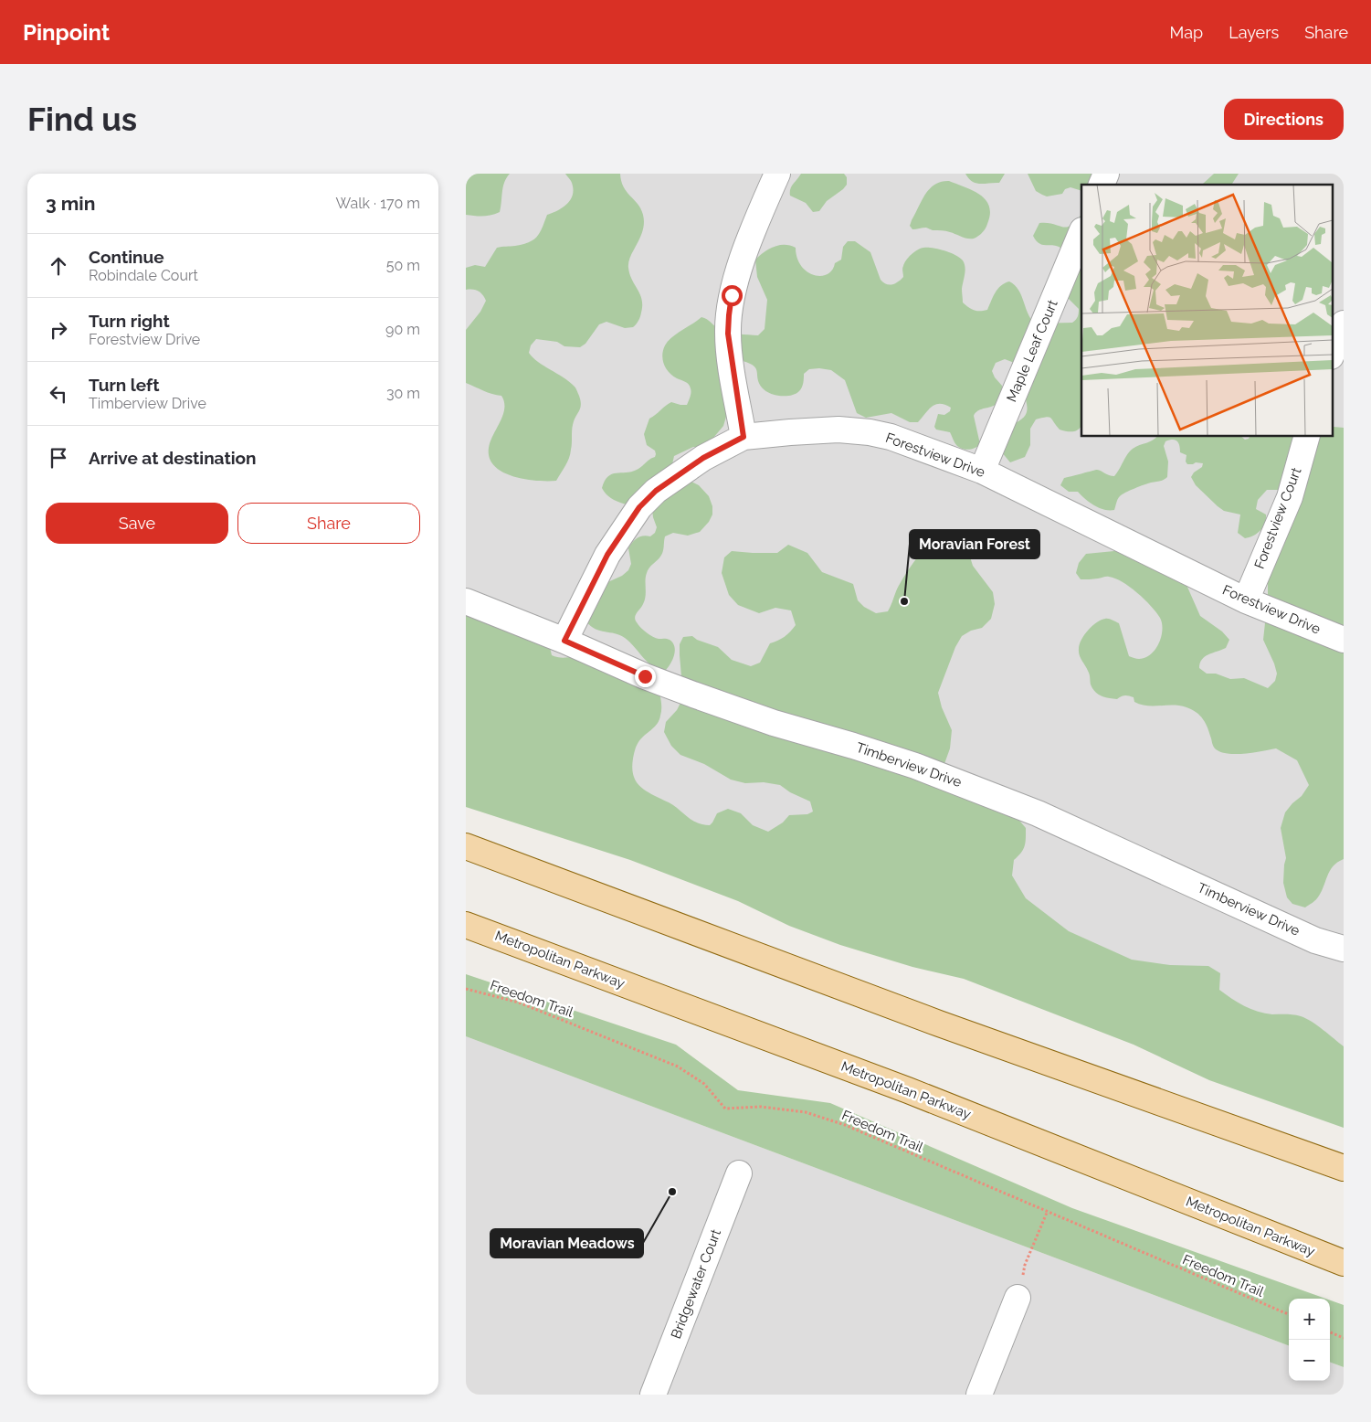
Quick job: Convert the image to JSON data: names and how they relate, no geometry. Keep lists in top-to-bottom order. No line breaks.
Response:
{"streets":{"main road":["Metropolitan Parkway"],"street":["Maple Leaf Court","Forestview Drive","Forestview Court","Timberview Drive","Bridgewater Court"],"path":["Freedom Trail"]},"crossings":[["Maple Leaf Court","Forestview Drive"],["Forestview Drive","Forestview Court"],["Forestview Drive","Timberview Drive"]],"places":["Moravian Forest","Moravian Meadows"],"page":{"header":"Pinpoint","nav":["Map","Layers","Share"],"buttons":["Directions",["Save","Share"]],"title":"Find us","heading":["3 min","Walk · 170 m"],"list":[["Continue","Robindale Court","50 m"],["Turn right","Forestview Drive","90 m"],["Turn left","Timberview Drive","30 m"],"Arrive at destination"],"map_buttons":["+","−"]}}
